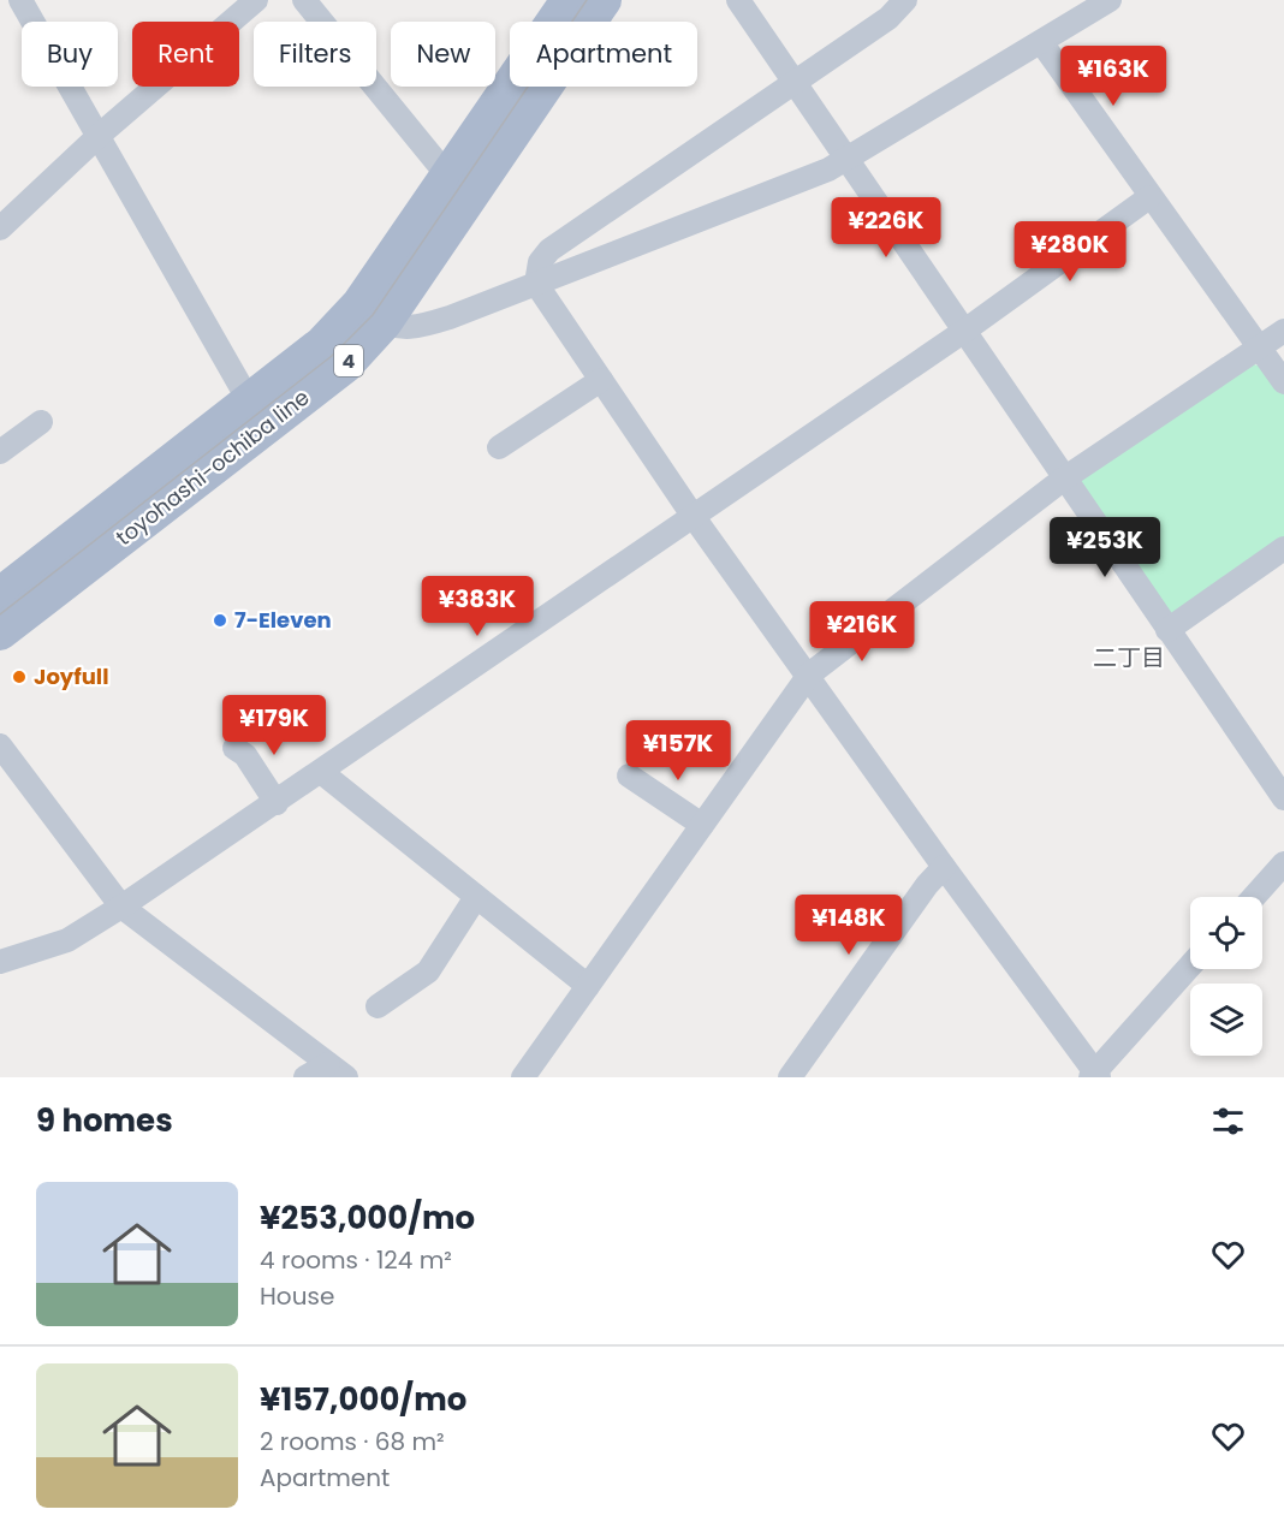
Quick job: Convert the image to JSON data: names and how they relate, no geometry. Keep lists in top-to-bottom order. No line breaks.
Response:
{"streets":{"main road":["4","toyohashi-ochiba line"]},"districts":["二丁目"],"places":["7-Eleven","Joyfull"],"page":{"chip":["Buy","Rent","Filters","New","Apartment"],"price":["¥163K","¥226K","¥280K","¥253K","¥383K","¥216K","¥179K","¥157K","¥148K"],"heading":"9 homes","list":[{"name":"¥253,000/mo","note":"4 rooms · 124 m² · House"},{"name":"¥157,000/mo","note":"2 rooms · 68 m² · Apartment"}]}}
